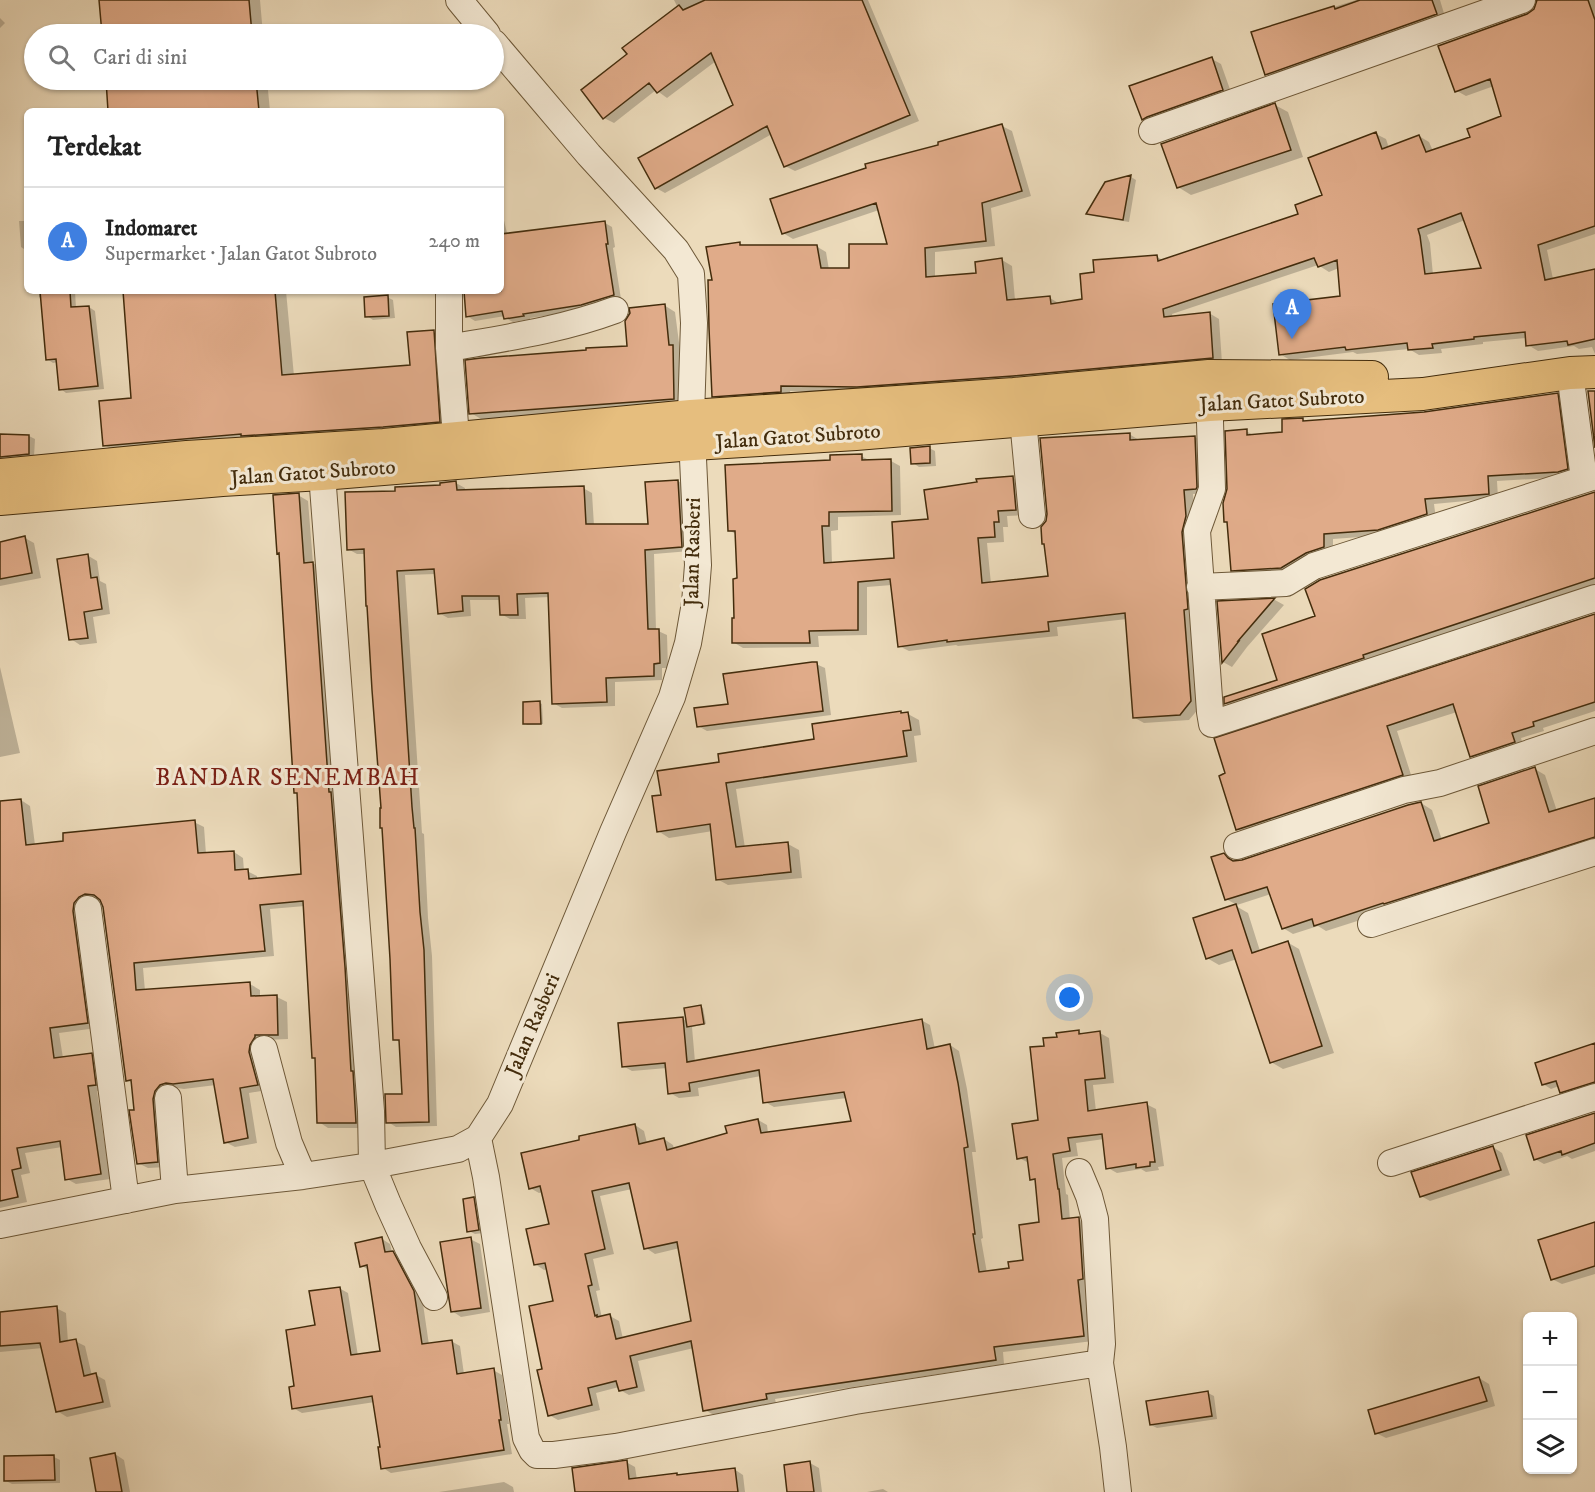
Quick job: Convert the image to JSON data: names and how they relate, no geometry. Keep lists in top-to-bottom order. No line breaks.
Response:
{"streets":{"main road":["Jalan Gatot Subroto"],"street":["Jalan Rasberi"]},"crossings":[["Jalan Gatot Subroto","Jalan Rasberi"]],"districts":["BANDAR SENEMBAH"],"page":{"search":"Cari di sini","heading":"Terdekat","list":[{"mark":"A","name":"Indomaret","note":"Supermarket · Jalan Gatot Subroto","value":"240 m"}],"pins":"A","map_buttons":["+","−"]}}
